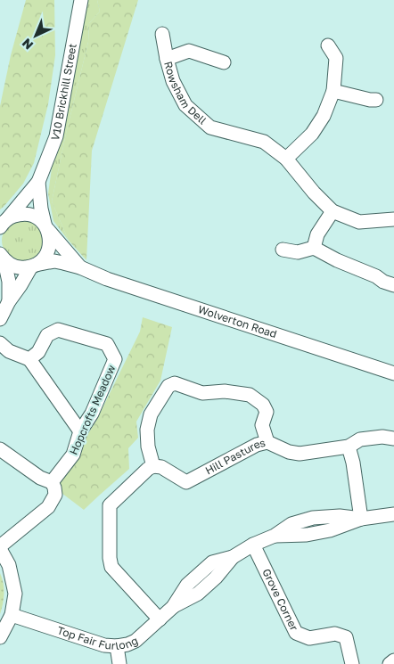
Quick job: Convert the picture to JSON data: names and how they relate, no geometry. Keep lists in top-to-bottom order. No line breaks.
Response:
{"streets":{"street":["V10 Brickhill Street","Rowsham Dell","Wolverton Road","Hopcrofts Meadow","Hill Pastures","Grove Corner","Top Fair Furlong"]},"crossings":[["V10 Brickhill Street","Wolverton Road"],["Grove Corner","Top Fair Furlong"]],"north":"bottom left"}
